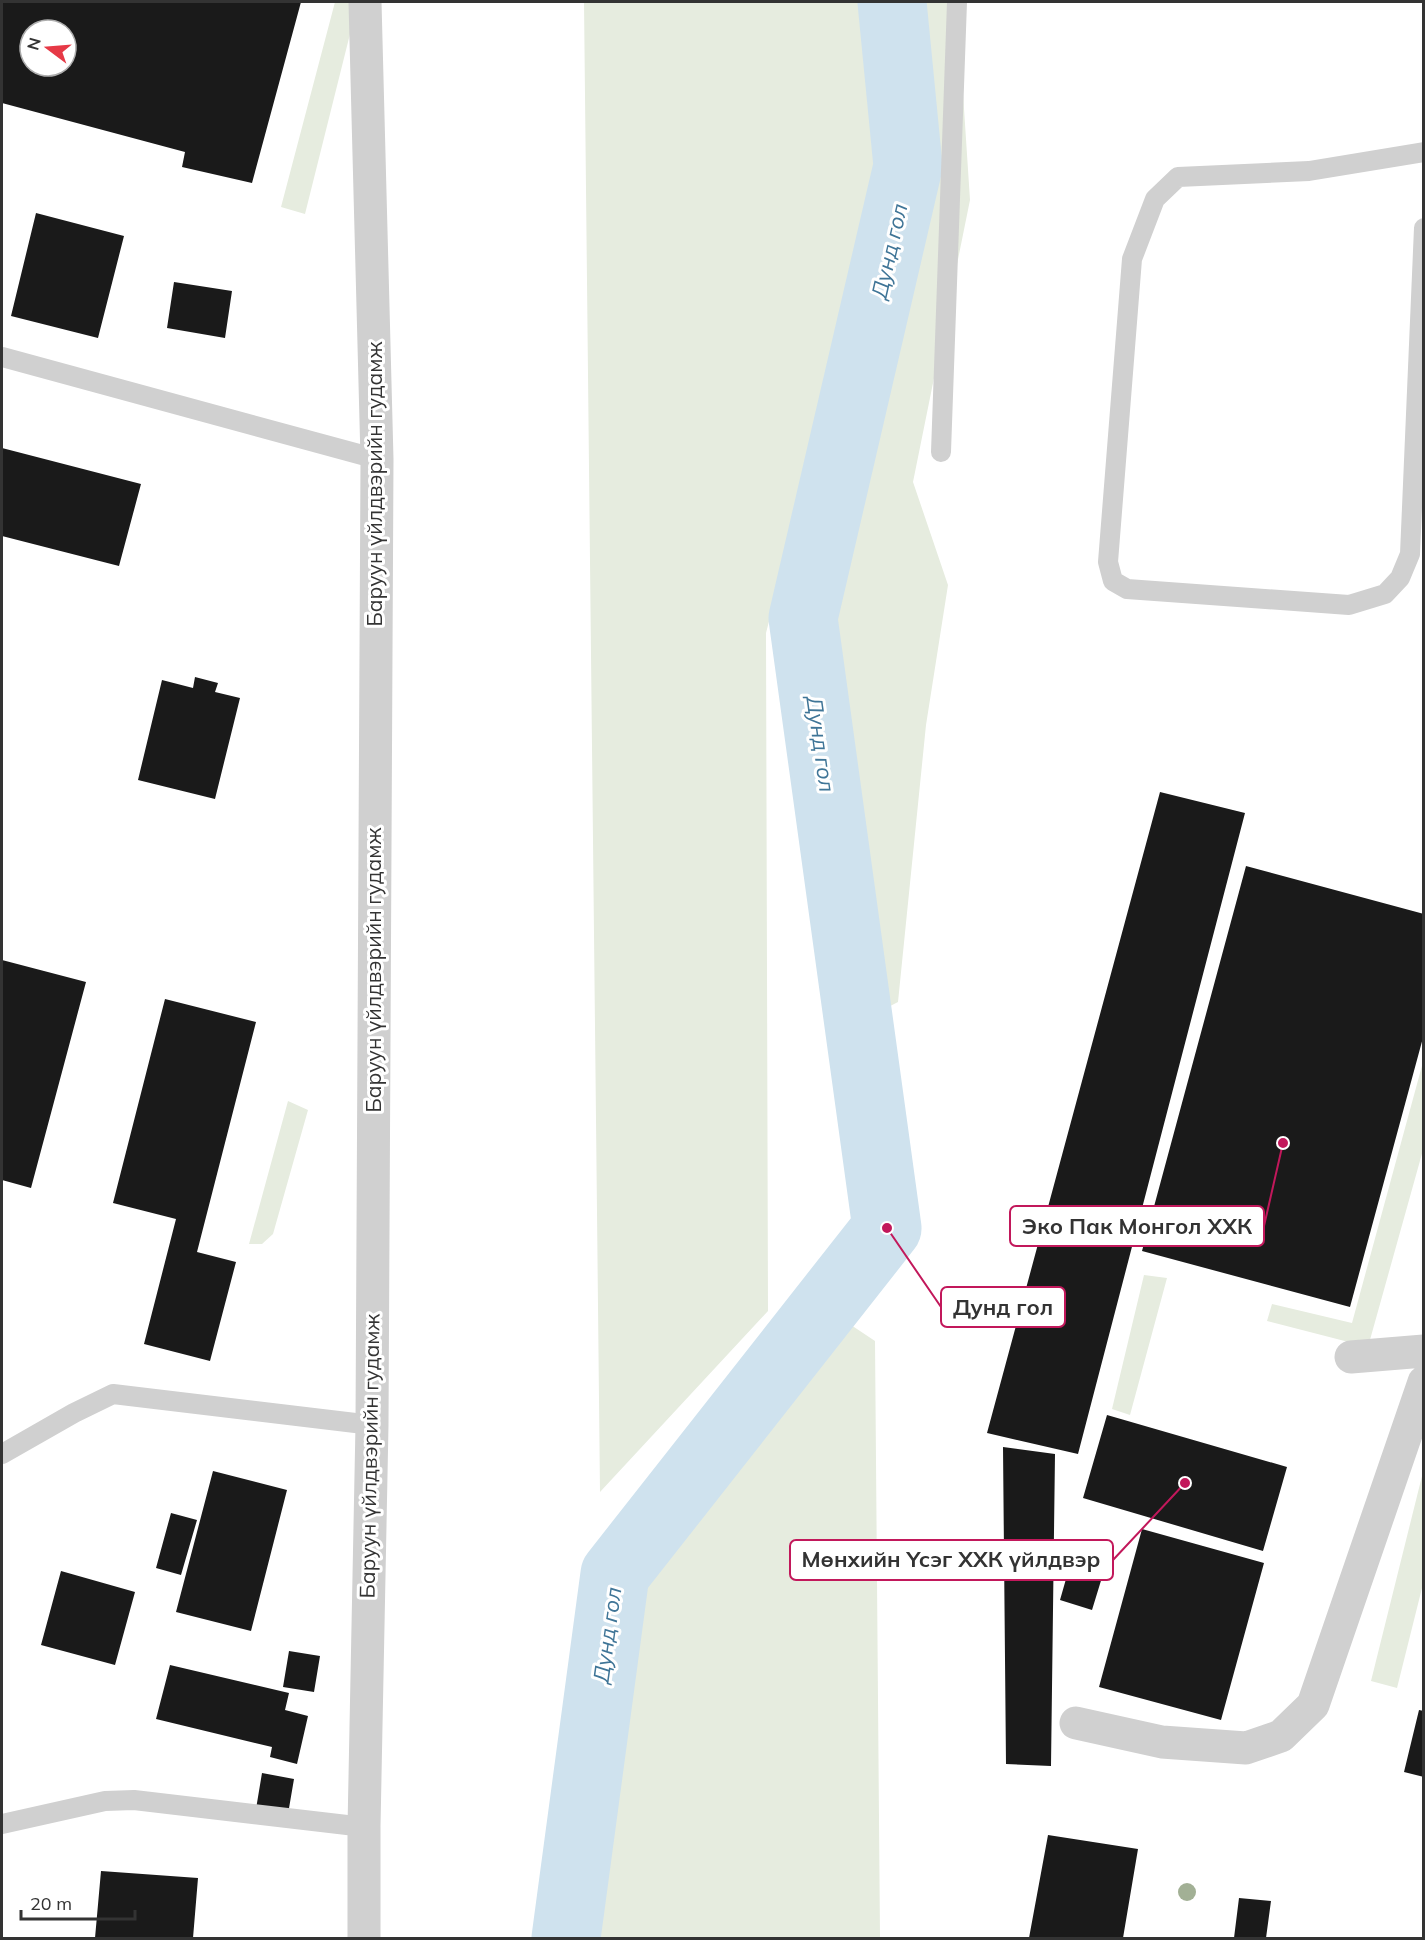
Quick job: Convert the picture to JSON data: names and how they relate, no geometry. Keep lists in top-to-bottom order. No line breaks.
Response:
{"streets":{"street":["Баруун үйлдвэрийн гудамж"]},"water":["Дунд гол"],"places":["Эко Пак Монгол ХХК","Дунд гол","Мөнхийн Үсэг ХХК үйлдвэр"],"scale_bar":"20 m","north":"left"}
